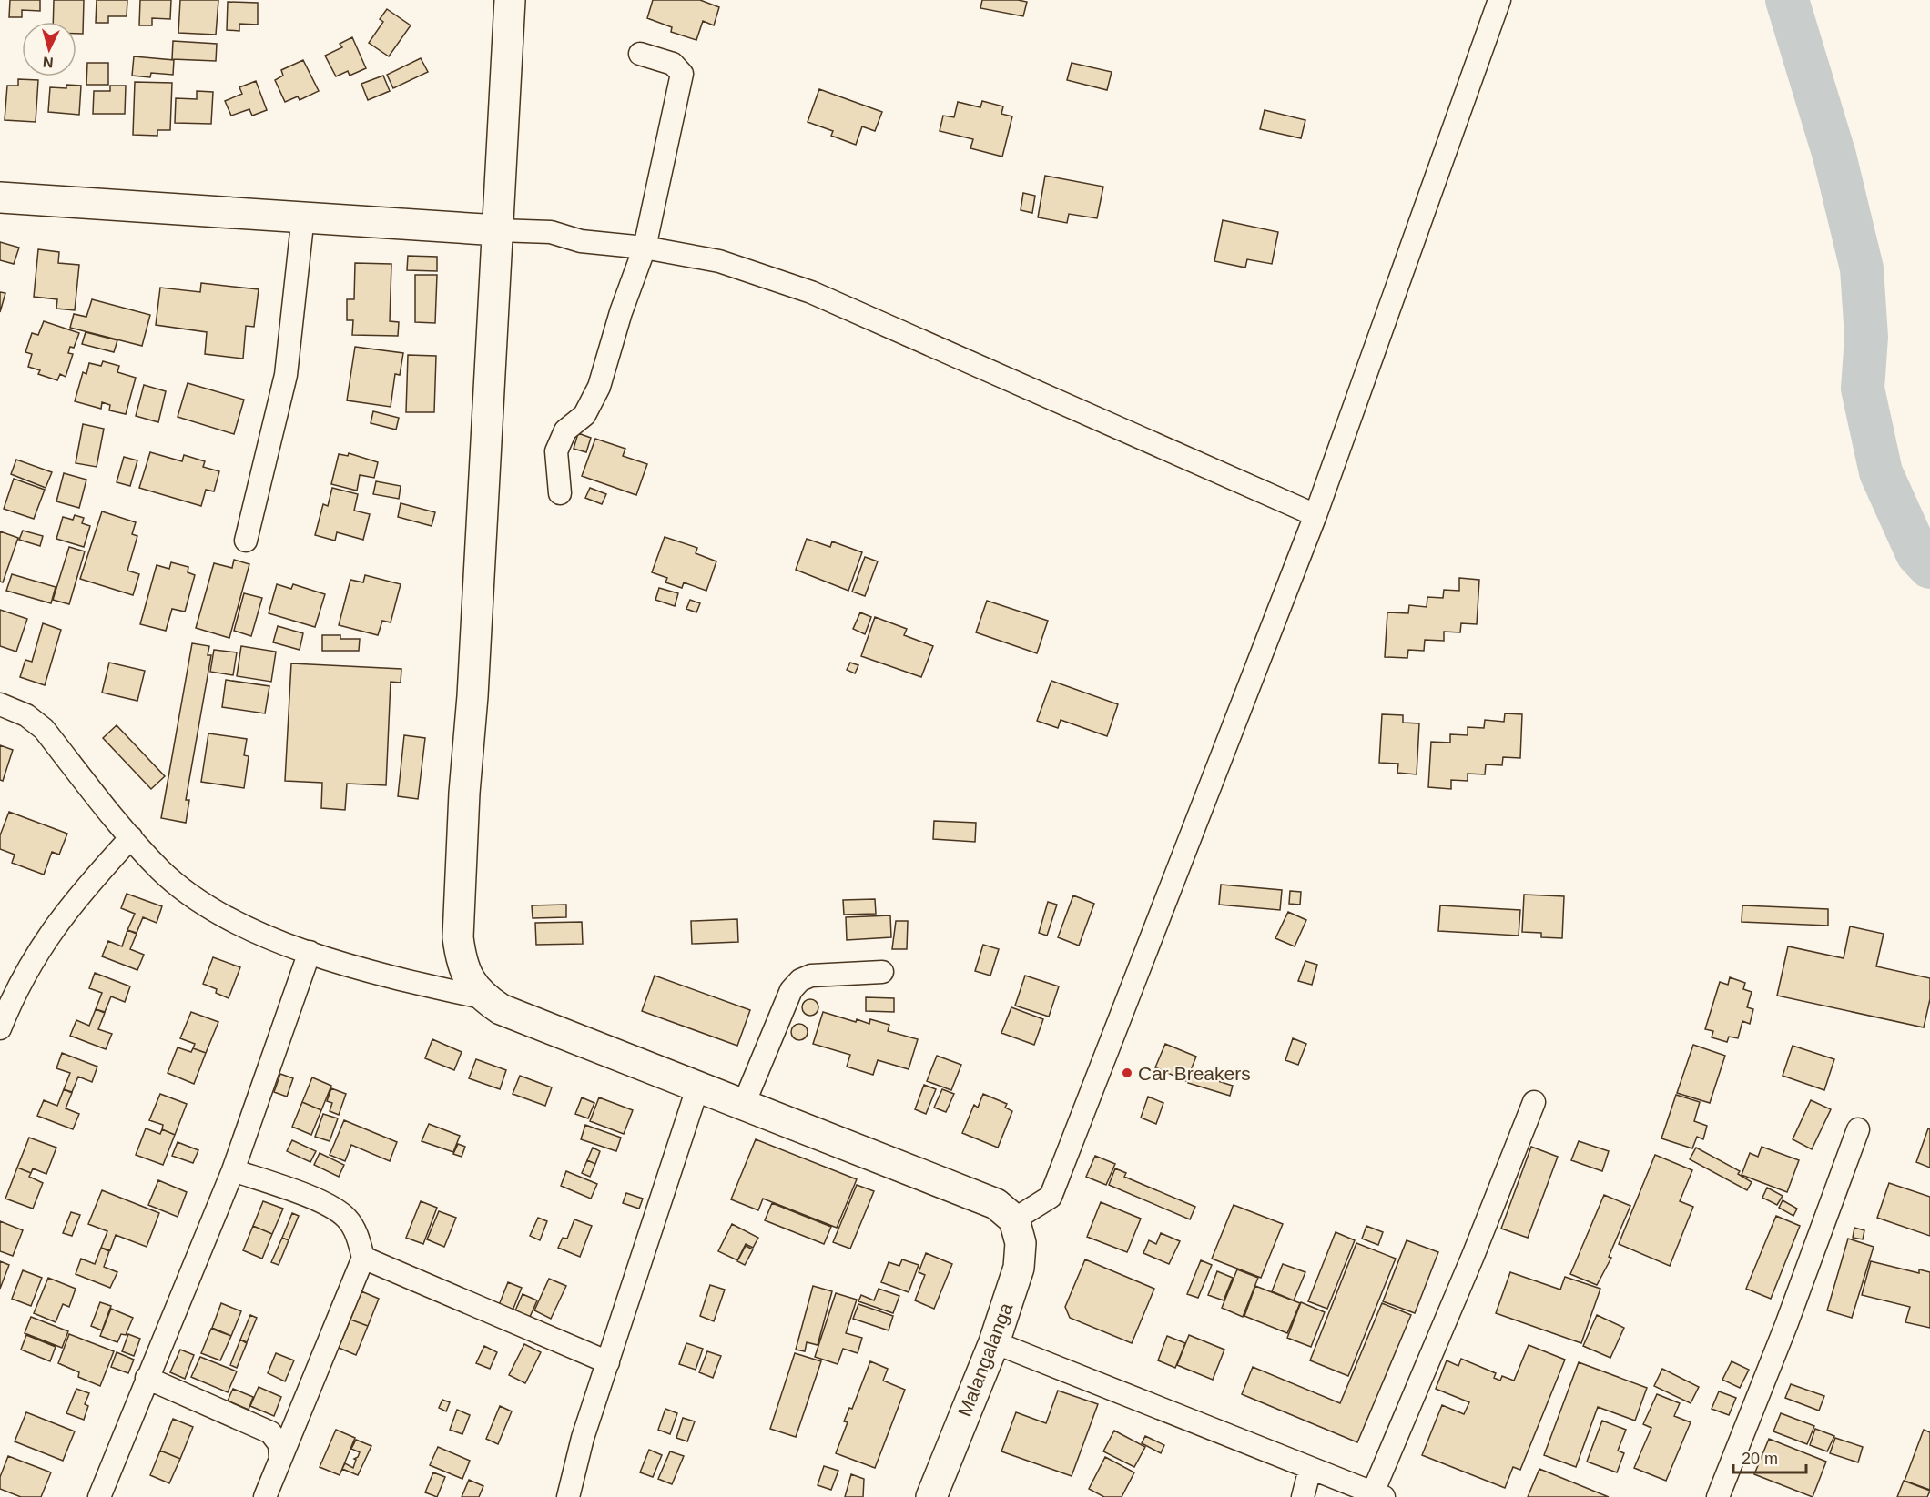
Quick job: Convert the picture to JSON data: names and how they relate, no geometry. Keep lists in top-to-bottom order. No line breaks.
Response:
{"streets":{"street":["Malangalanga"]},"places":["Car Breakers"],"scale_bar":"20 m","north":"bottom"}
